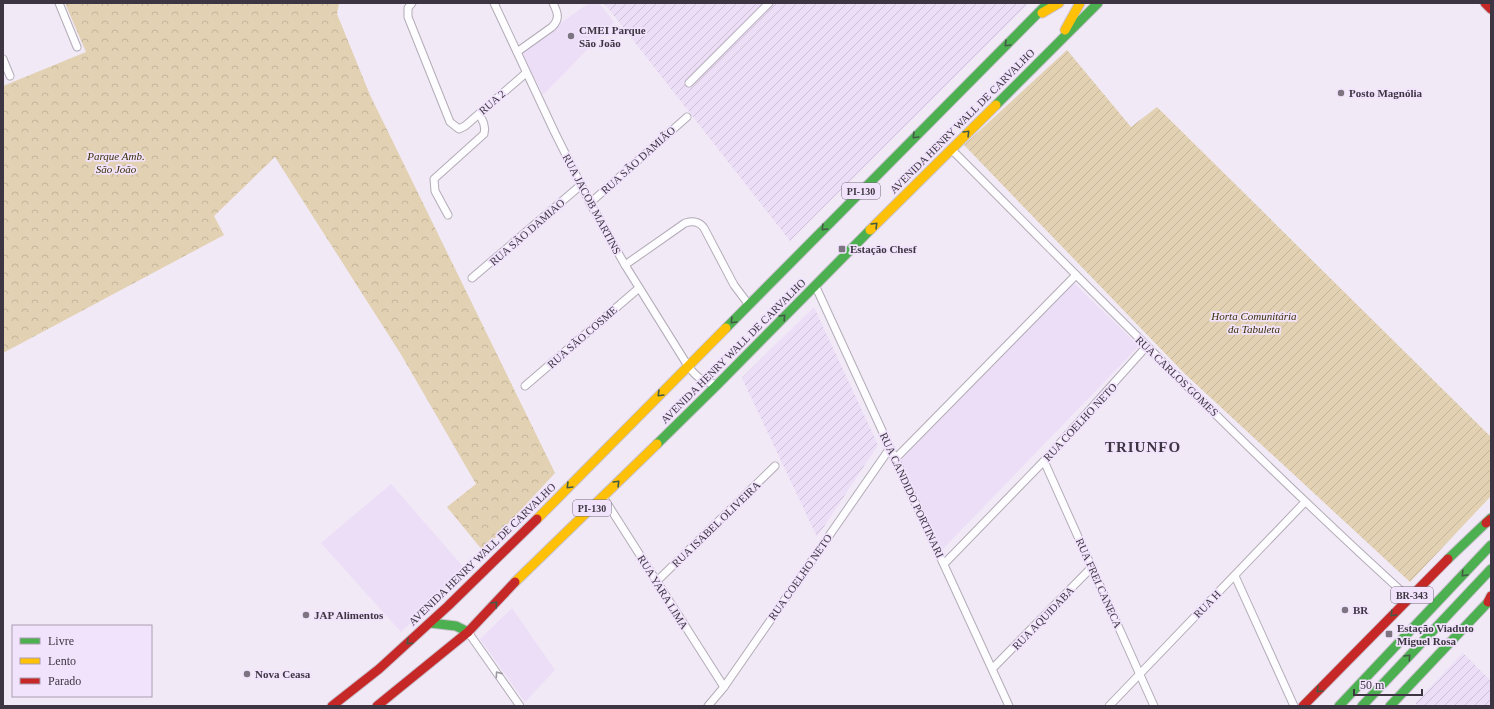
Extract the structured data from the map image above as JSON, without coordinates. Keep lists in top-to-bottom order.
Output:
{
  "streets": {
    "main road": ["AVENIDA HENRY WALL DE CARVALHO", "PI-130", "BR-343"],
    "street": [
      "RUA 2",
      "RUA SÃO DAMIÃO",
      "RUA JACOB MARTINS",
      "RUA SÃO DAMIAO",
      "RUA SÃO COSME",
      "RUA CARLOS GOMES",
      "RUA COELHO NETO",
      "RUA CANDIDO PORTINARI",
      "RUA ISABEL OLIVEIRA",
      "RUA FREI CANECA",
      "RUA YARA LIMA",
      "RUA H",
      "RUA AQUIDABA"
    ]
  },
  "crossings": [
    ["RUA 2", "RUA JACOB MARTINS"],
    ["AVENIDA HENRY WALL DE CARVALHO", "RUA JACOB MARTINS"],
    ["AVENIDA HENRY WALL DE CARVALHO", "RUA CARLOS GOMES"],
    ["AVENIDA HENRY WALL DE CARVALHO", "RUA CANDIDO PORTINARI"],
    ["AVENIDA HENRY WALL DE CARVALHO", "RUA YARA LIMA"],
    ["RUA SÃO DAMIÃO", "RUA JACOB MARTINS"],
    ["RUA JACOB MARTINS", "RUA SÃO DAMIAO"],
    ["RUA JACOB MARTINS", "RUA SÃO COSME"],
    ["RUA CARLOS GOMES", "RUA COELHO NETO"],
    ["RUA CARLOS GOMES", "BR-343"],
    ["RUA CARLOS GOMES", "RUA H"],
    ["RUA COELHO NETO", "RUA CANDIDO PORTINARI"],
    ["RUA COELHO NETO", "RUA FREI CANECA"],
    ["RUA COELHO NETO", "RUA YARA LIMA"],
    ["RUA CANDIDO PORTINARI", "RUA AQUIDABA"],
    ["RUA ISABEL OLIVEIRA", "RUA YARA LIMA"],
    ["RUA FREI CANECA", "RUA H"],
    ["RUA FREI CANECA", "RUA AQUIDABA"]
  ],
  "districts": ["TRIUNFO"],
  "parks": ["Parque Amb. São João", "Horta Comunitária da Tabuleta"],
  "places": {
    "other": [
      "CMEI Parque São João",
      "Posto Magnólia",
      "BR",
      "JAP Alimentos",
      "Nova Ceasa"
    ],
    "transit": ["Estação Chesf", "Estação Viaduto Miguel Rosa"]
  },
  "legend": ["Livre", "Lento", "Parado"],
  "scale_bar": "50 m"
}
